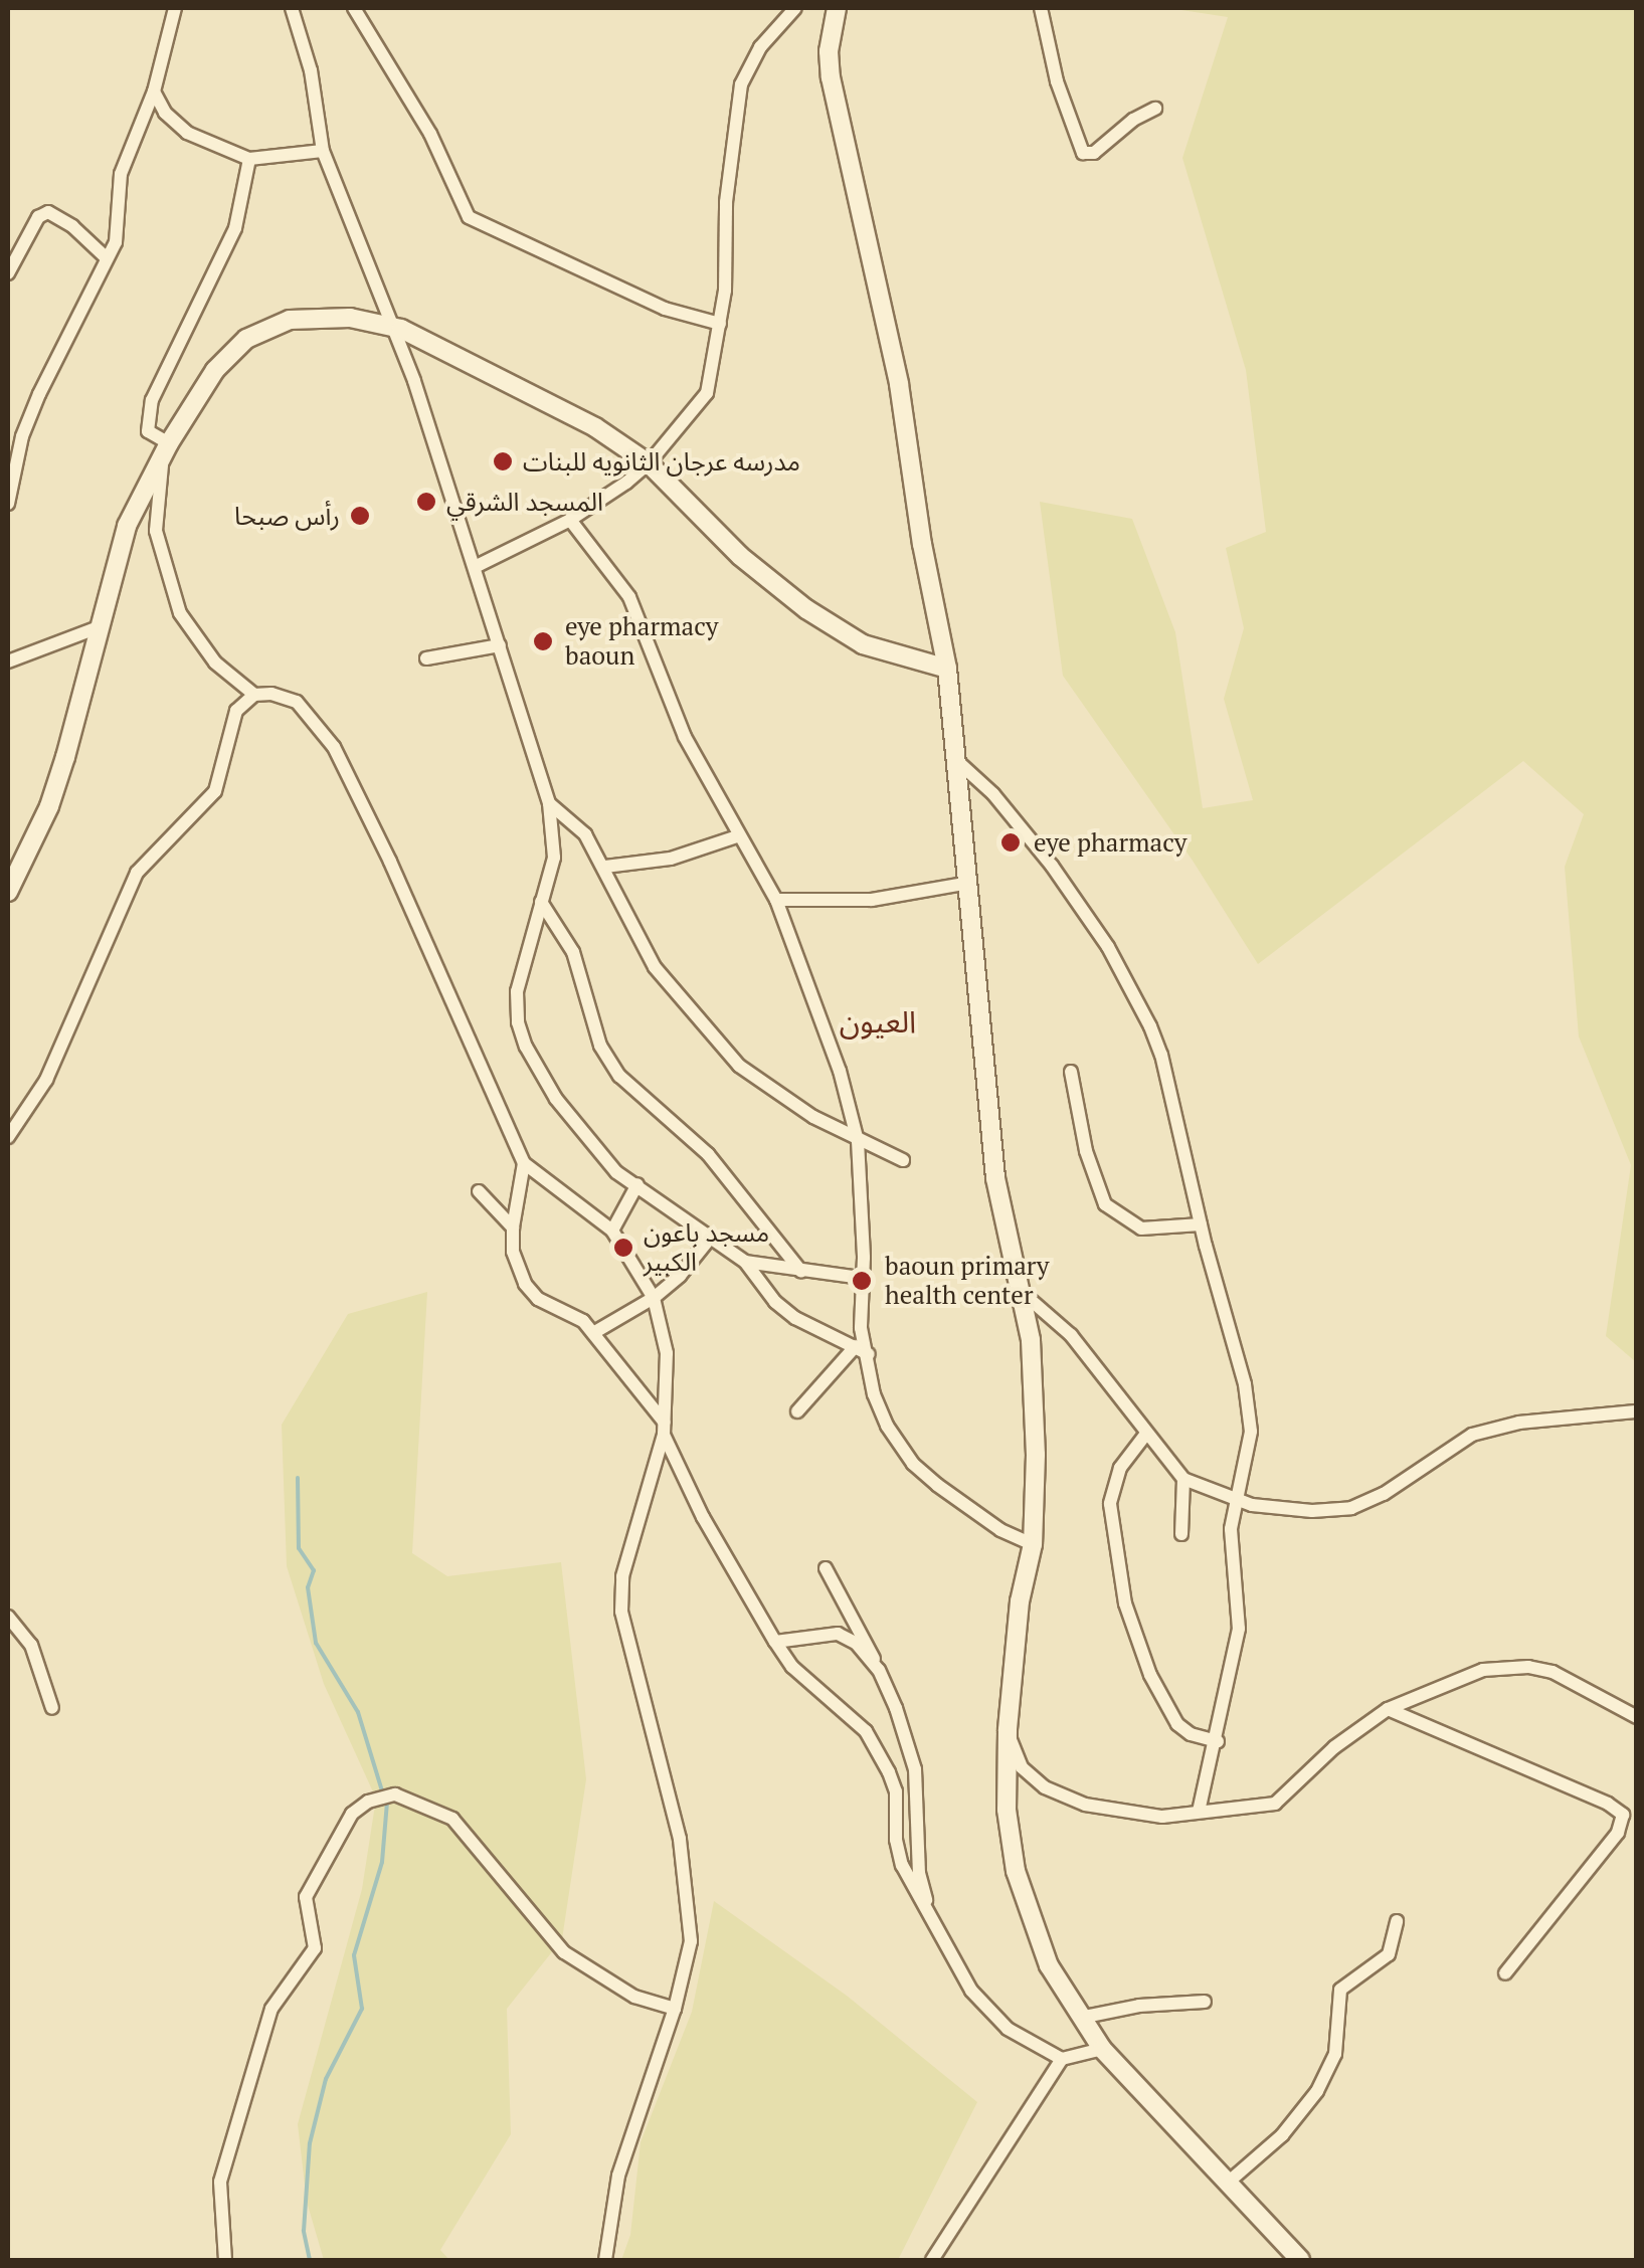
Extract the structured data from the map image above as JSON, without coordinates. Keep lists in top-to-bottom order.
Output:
{
  "districts": ["العيون"],
  "places": [
    "مدرسه عرجان الثانويه للبنات",
    "المسجد الشرقي",
    "رأس صبحا",
    "eye pharmacy baoun",
    "eye pharmacy",
    "مسجد باعون الكبير",
    "baoun primary health center"
  ]
}
